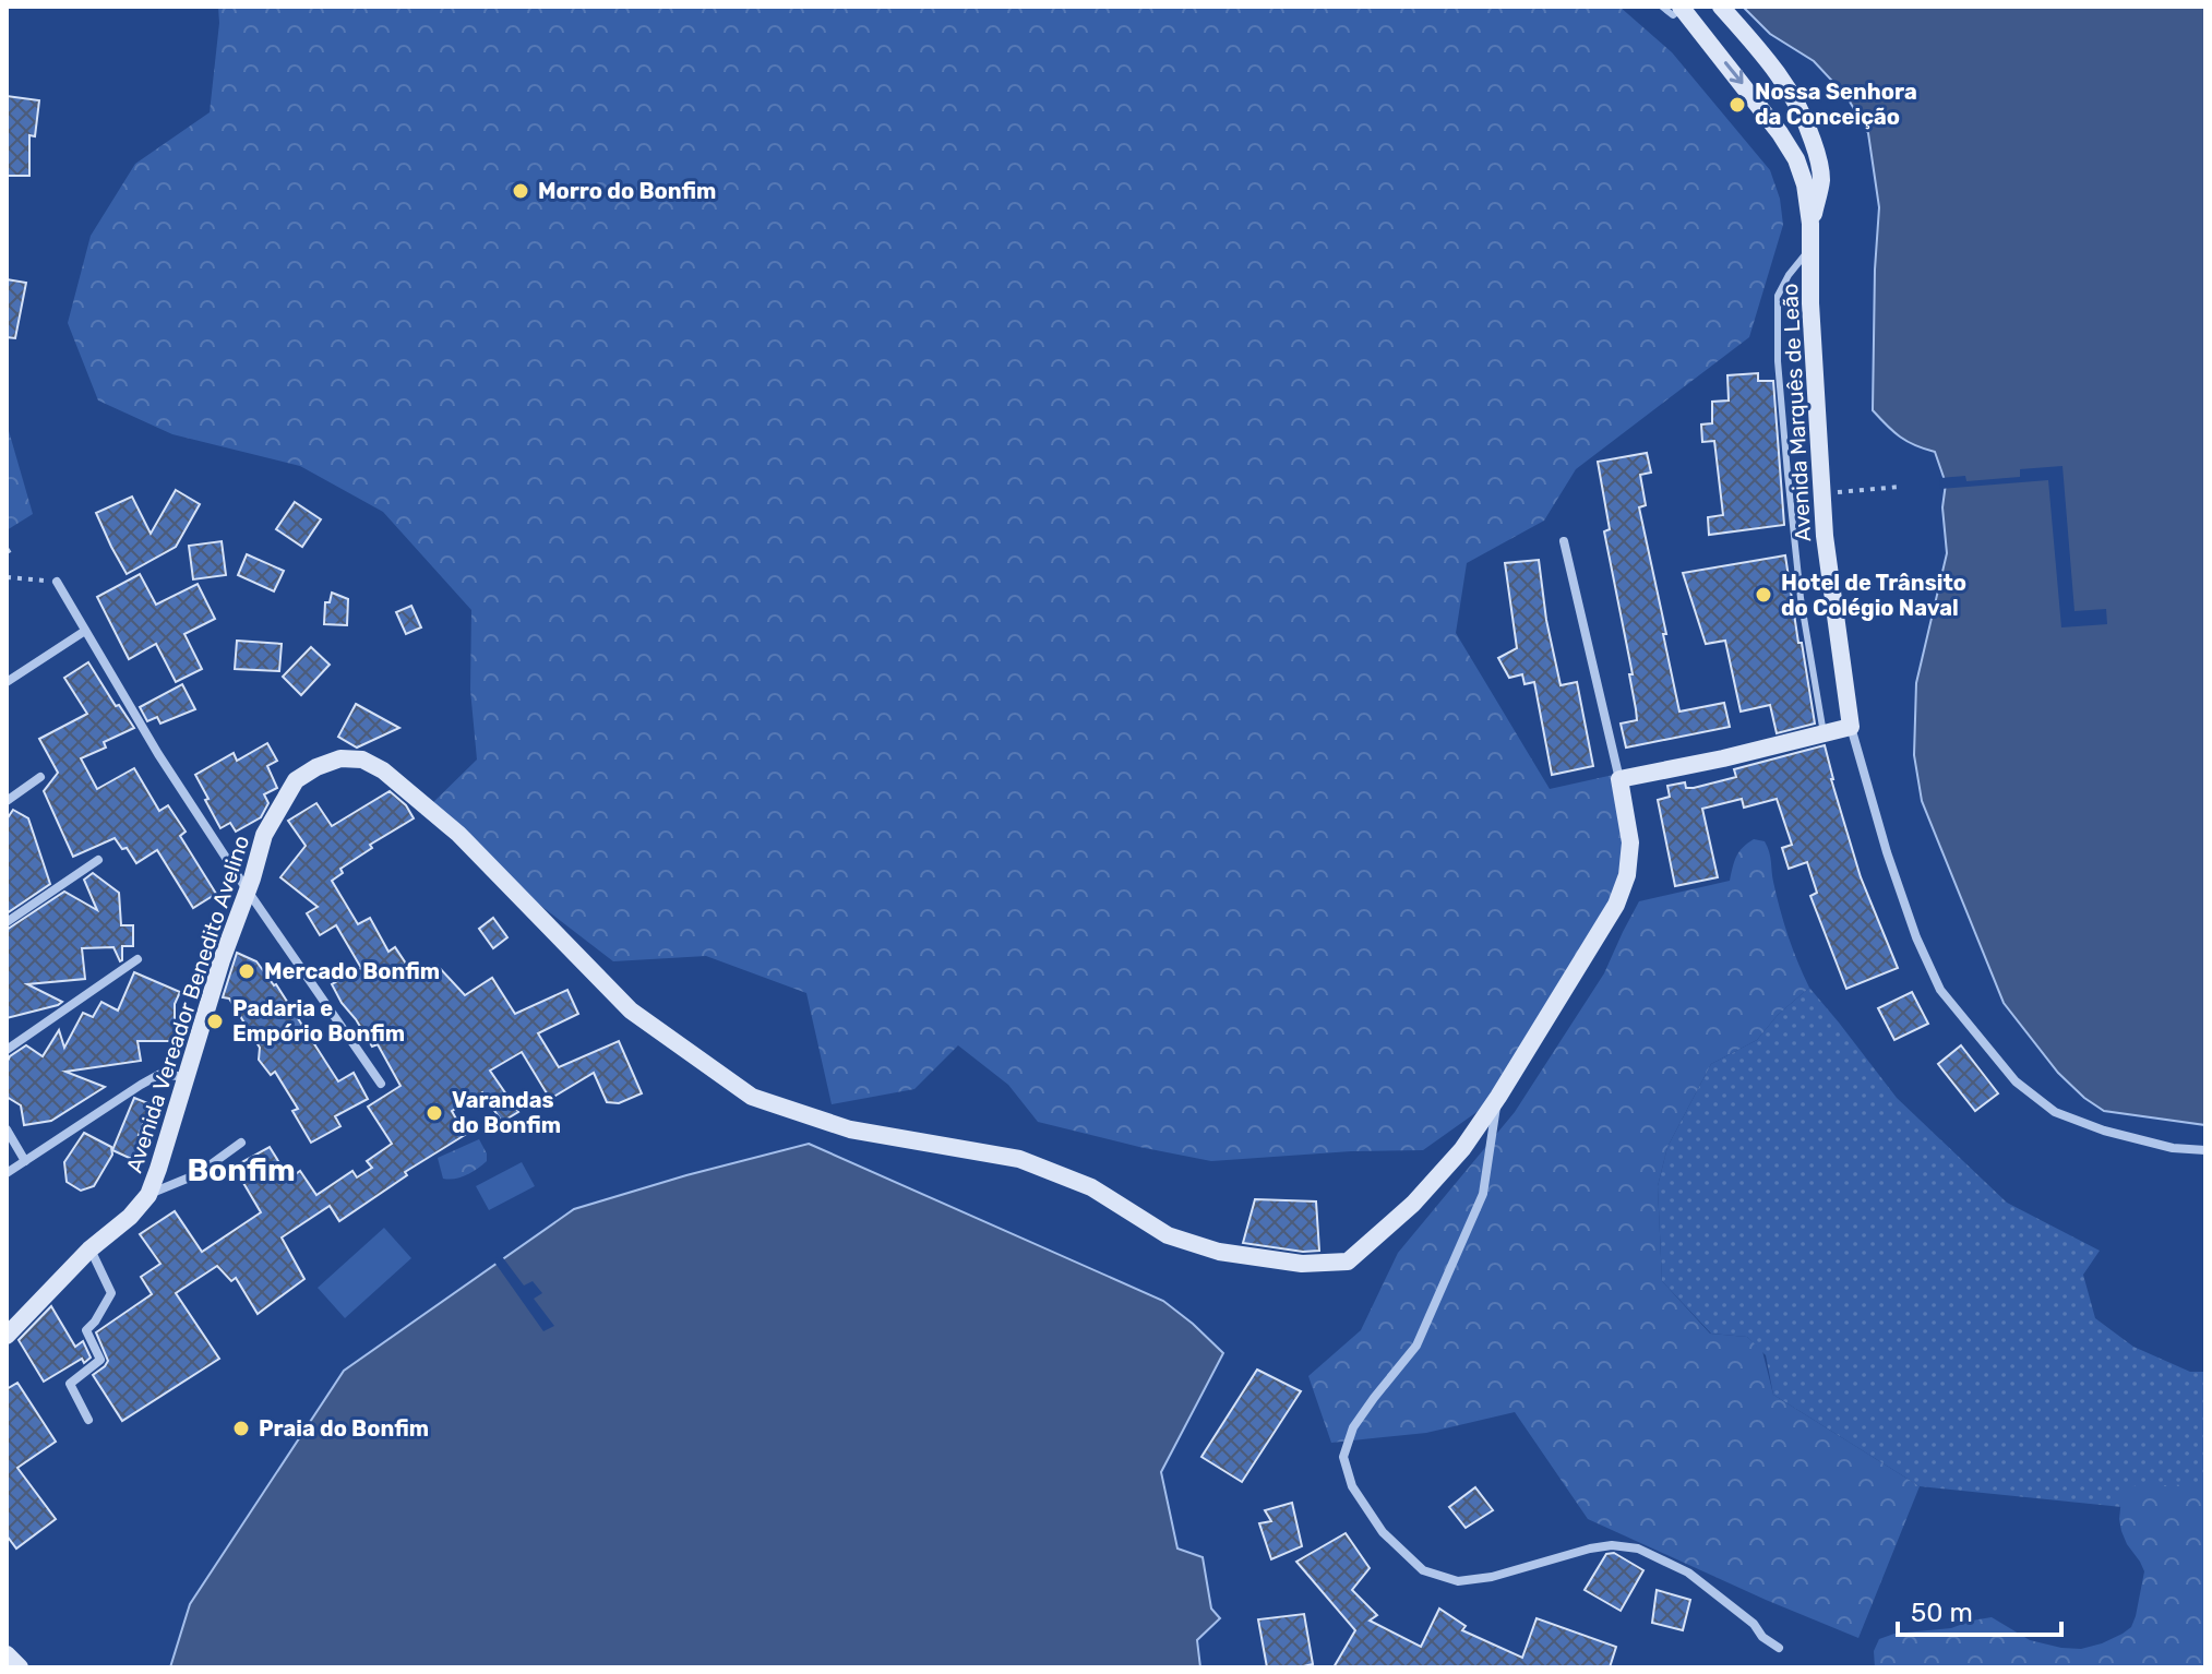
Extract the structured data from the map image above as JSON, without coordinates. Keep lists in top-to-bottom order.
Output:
{
  "streets": {
    "main road": ["Avenida Marquês de Leão", "Avenida Vereador Benedito Avelino"]
  },
  "districts": ["Bonfim"],
  "places": [
    "Nossa Senhora da Conceição",
    "Morro do Bonfim",
    "Hotel de Trânsito do Colégio Naval",
    "Mercado Bonfim",
    "Padaria e Empório Bonfim",
    "Varandas do Bonfim",
    "Praia do Bonfim"
  ],
  "scale_bar": "50 m"
}
